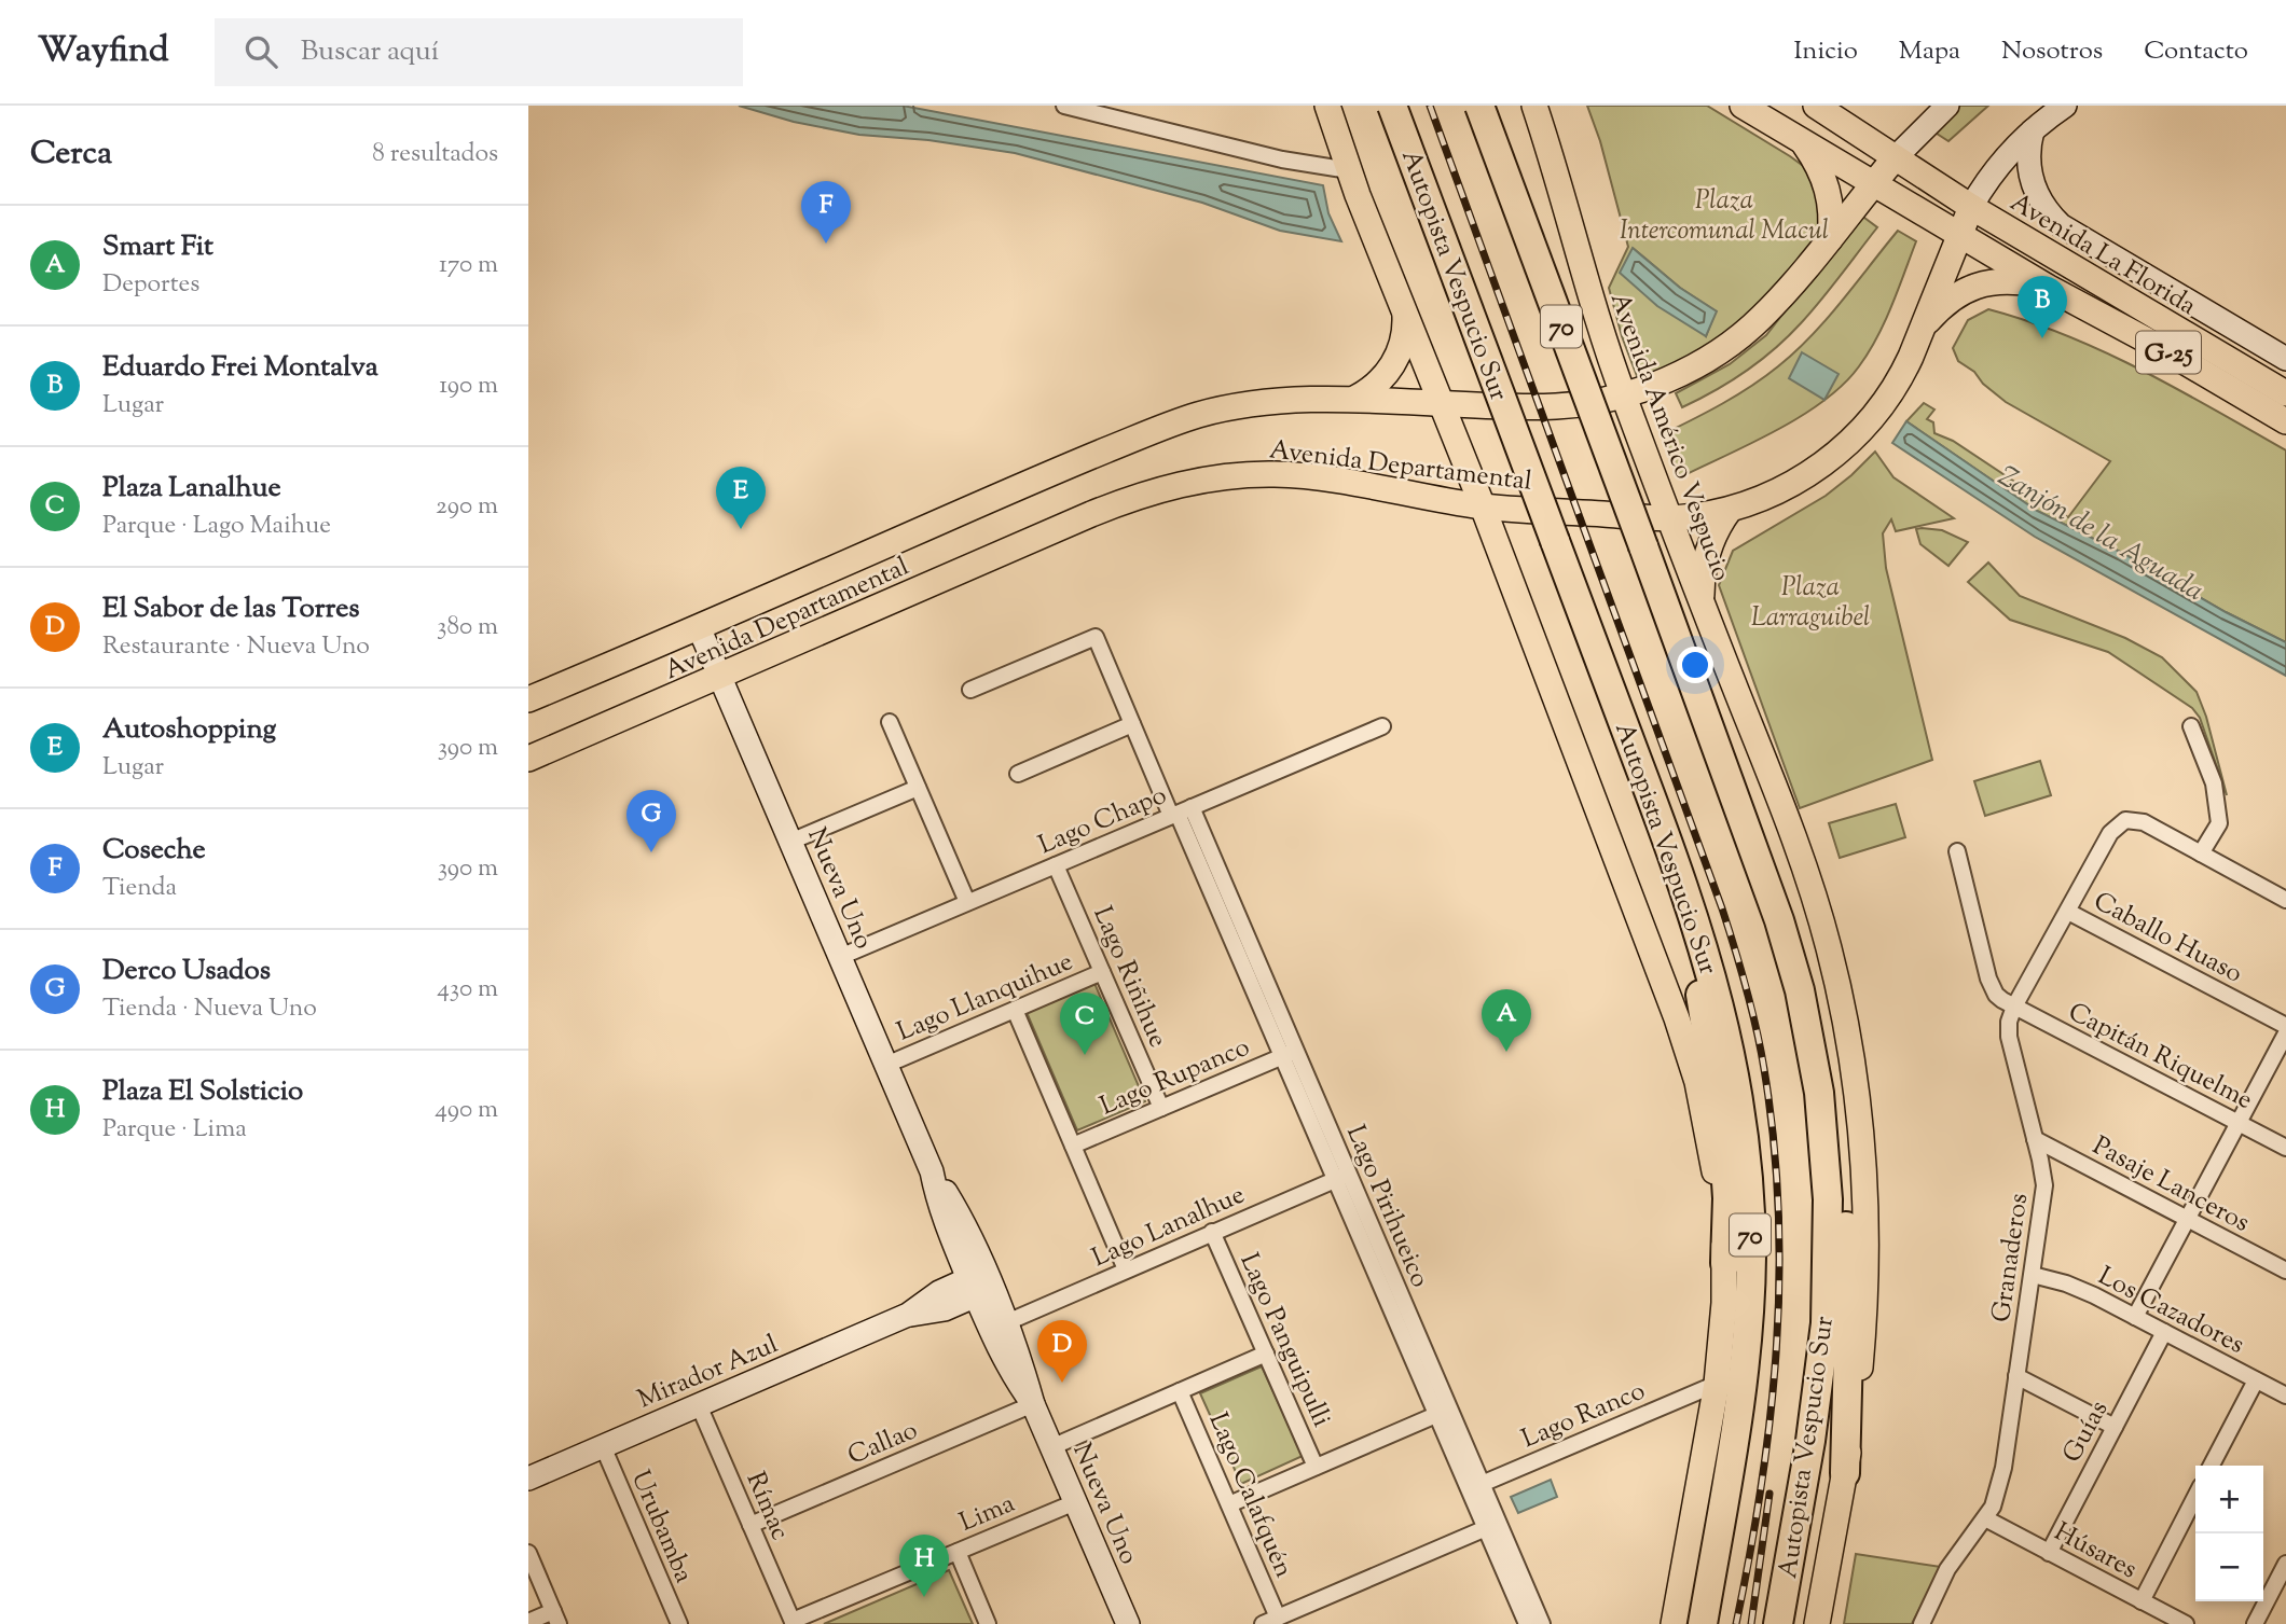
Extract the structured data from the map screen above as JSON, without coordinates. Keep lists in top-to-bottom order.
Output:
{
  "streets": {
    "highway": ["Autopista Vespucio Sur", "70"],
    "main road": [
      "Avenida La Florida",
      "G-25",
      "Avenida Américo Vespucio",
      "Avenida Departamental"
    ],
    "street": [
      "Lago Chapo",
      "Nueva Uno",
      "Caballo Huaso",
      "Lago Riñihue",
      "Lago Llanquihue",
      "Capitán Riquelme",
      "Lago Rupanco",
      "Pasaje Lanceros",
      "Lago Pirihueico",
      "Lago Lanalhue",
      "Granaderos",
      "Los Cazadores",
      "Lago Panguipulli",
      "Mirador Azul",
      "Lago Ranco",
      "Guías",
      "Callao",
      "Lago Calafquén",
      "Rímac",
      "Lima",
      "Urubamba",
      "Húsares"
    ]
  },
  "crossings": [
    ["Avenida La Florida", "G-25"],
    ["Avenida La Florida", "Avenida Departamental"],
    ["G-25", "Avenida Departamental"],
    ["Avenida Américo Vespucio", "Avenida Departamental"],
    ["Avenida Departamental", "Nueva Uno"],
    ["Lago Chapo", "Nueva Uno"],
    ["Lago Chapo", "Lago Riñihue"],
    ["Lago Chapo", "Lago Pirihueico"],
    ["Nueva Uno", "Lago Llanquihue"],
    ["Nueva Uno", "Lago Lanalhue"],
    ["Nueva Uno", "Mirador Azul"],
    ["Nueva Uno", "Callao"],
    ["Nueva Uno", "Lima"],
    ["Caballo Huaso", "Granaderos"],
    ["Lago Riñihue", "Lago Llanquihue"],
    ["Lago Riñihue", "Lago Rupanco"],
    ["Capitán Riquelme", "Granaderos"],
    ["Lago Rupanco", "Lago Pirihueico"],
    ["Pasaje Lanceros", "Granaderos"],
    ["Lago Pirihueico", "Lago Lanalhue"],
    ["Lago Pirihueico", "Lago Ranco"],
    ["Lago Lanalhue", "Lago Panguipulli"],
    ["Granaderos", "Los Cazadores"],
    ["Granaderos", "Húsares"],
    ["Los Cazadores", "Guías"],
    ["Mirador Azul", "Rímac"],
    ["Mirador Azul", "Urubamba"],
    ["Guías", "Húsares"],
    ["Callao", "Rímac"],
    ["Rímac", "Lima"]
  ],
  "water": ["Zanjón de la Aguada"],
  "parks": ["Plaza Intercomunal Macul", "Plaza Larraguibel"],
  "page": {
    "header": "Wayfind",
    "search": "Buscar aquí",
    "nav": [
      "Inicio",
      "Mapa",
      "Nosotros",
      "Contacto"
    ],
    "heading": ["Cerca", "8 resultados"],
    "pins": [
      "F",
      "B",
      "E",
      "G",
      "A",
      "C",
      "D",
      "H"
    ],
    "list": [
      {
        "mark": "A",
        "name": "Smart Fit",
        "note": "Deportes",
        "value": "170 m"
      },
      {
        "mark": "B",
        "name": "Eduardo Frei Montalva",
        "note": "Lugar",
        "value": "190 m"
      },
      {
        "mark": "C",
        "name": "Plaza Lanalhue",
        "note": "Parque · Lago Maihue",
        "value": "290 m"
      },
      {
        "mark": "D",
        "name": "El Sabor de las Torres",
        "note": "Restaurante · Nueva Uno",
        "value": "380 m"
      },
      {
        "mark": "E",
        "name": "Autoshopping",
        "note": "Lugar",
        "value": "390 m"
      },
      {
        "mark": "F",
        "name": "Coseche",
        "note": "Tienda",
        "value": "390 m"
      },
      {
        "mark": "G",
        "name": "Derco Usados",
        "note": "Tienda · Nueva Uno",
        "value": "430 m"
      },
      {
        "mark": "H",
        "name": "Plaza El Solsticio",
        "note": "Parque · Lima",
        "value": "490 m"
      }
    ],
    "map_buttons": ["+", "−"]
  }
}
